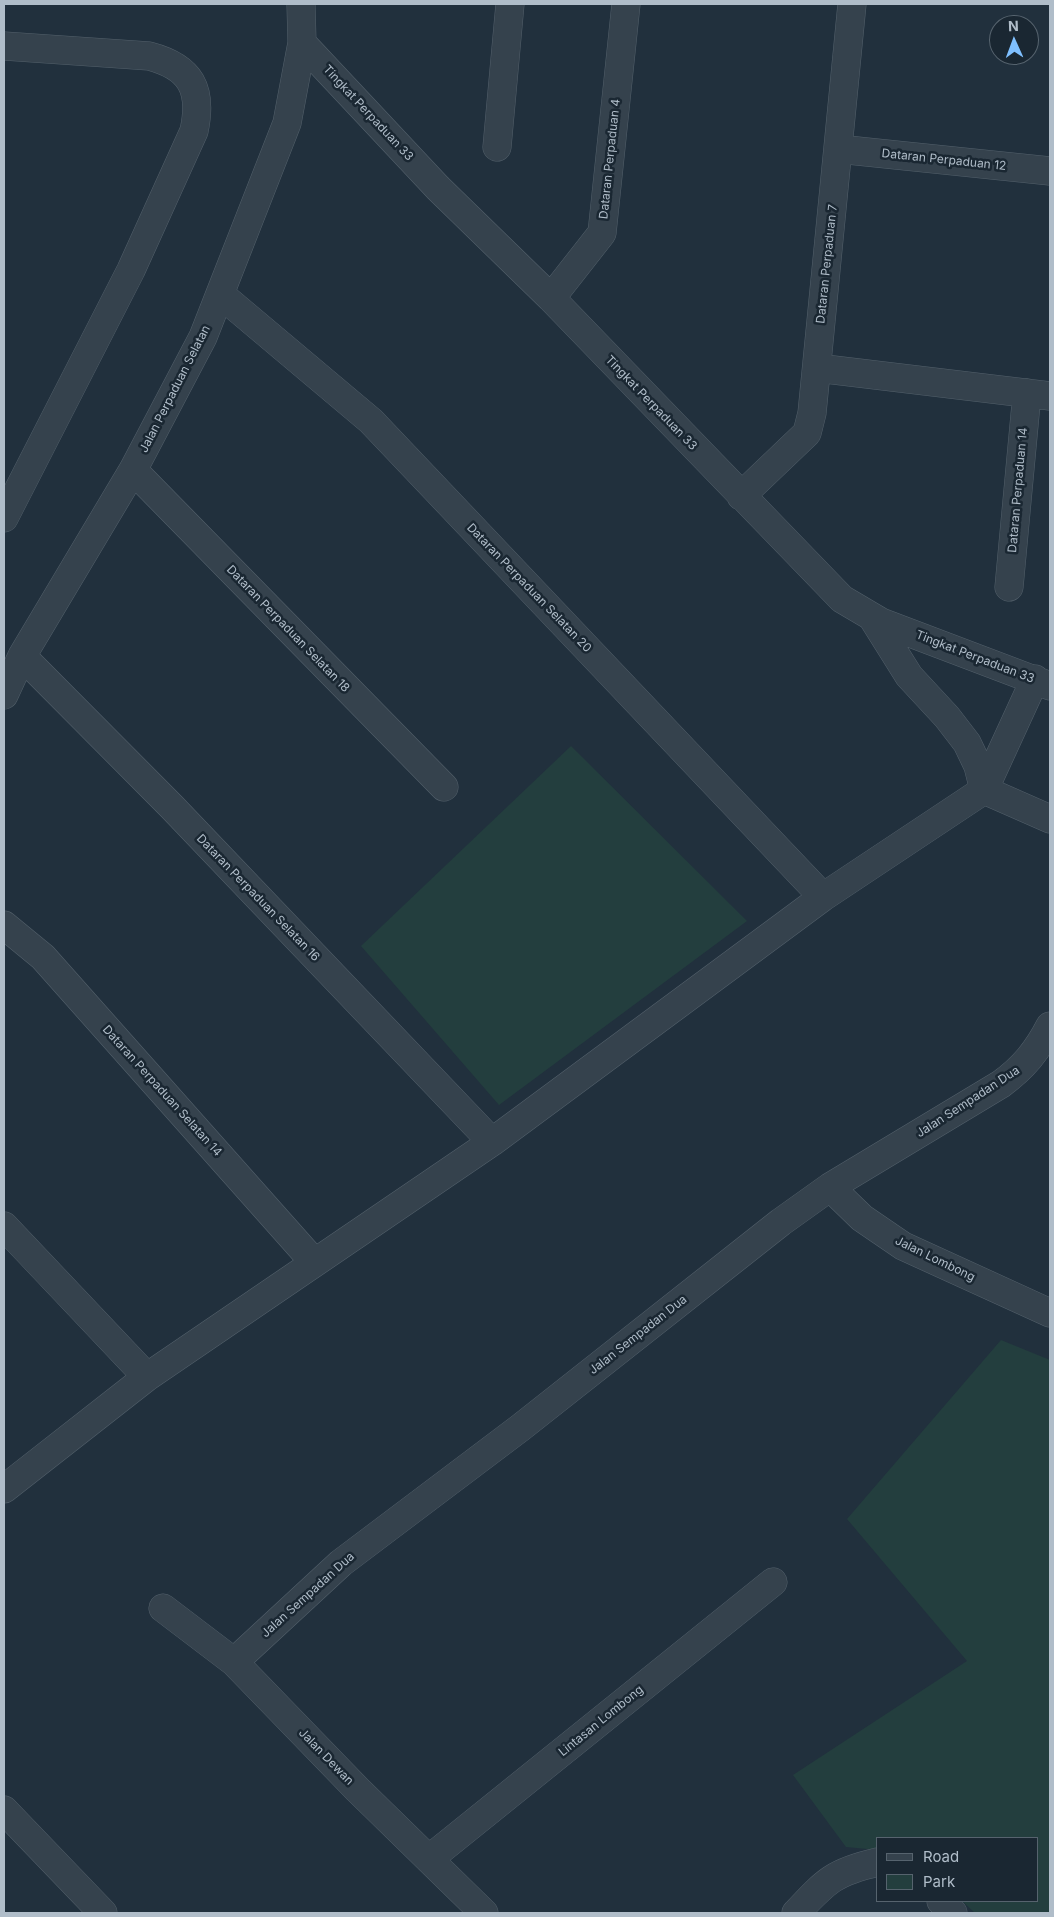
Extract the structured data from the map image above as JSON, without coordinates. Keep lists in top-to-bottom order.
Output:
{
  "streets": {
    "street": [
      "Tingkat Perpaduan 33",
      "Dataran Perpaduan 4",
      "Dataran Perpaduan 12",
      "Dataran Perpaduan 7",
      "Jalan Perpaduan Selatan",
      "Dataran Perpaduan 14",
      "Dataran Perpaduan Selatan 20",
      "Dataran Perpaduan Selatan 18",
      "Dataran Perpaduan Selatan 16",
      "Dataran Perpaduan Selatan 14",
      "Jalan Sempadan Dua",
      "Jalan Lombong",
      "Lintasan Lombong",
      "Jalan Dewan"
    ]
  },
  "crossings": [
    ["Tingkat Perpaduan 33", "Dataran Perpaduan 4"],
    ["Tingkat Perpaduan 33", "Dataran Perpaduan 7"],
    ["Tingkat Perpaduan 33", "Jalan Perpaduan Selatan"],
    ["Dataran Perpaduan 12", "Dataran Perpaduan 7"],
    ["Jalan Perpaduan Selatan", "Dataran Perpaduan Selatan 20"],
    ["Jalan Perpaduan Selatan", "Dataran Perpaduan Selatan 18"],
    ["Jalan Perpaduan Selatan", "Dataran Perpaduan Selatan 16"],
    ["Jalan Sempadan Dua", "Jalan Lombong"],
    ["Jalan Sempadan Dua", "Jalan Dewan"],
    ["Lintasan Lombong", "Jalan Dewan"]
  ],
  "legend": ["Road", "Park"],
  "north": "top"
}
